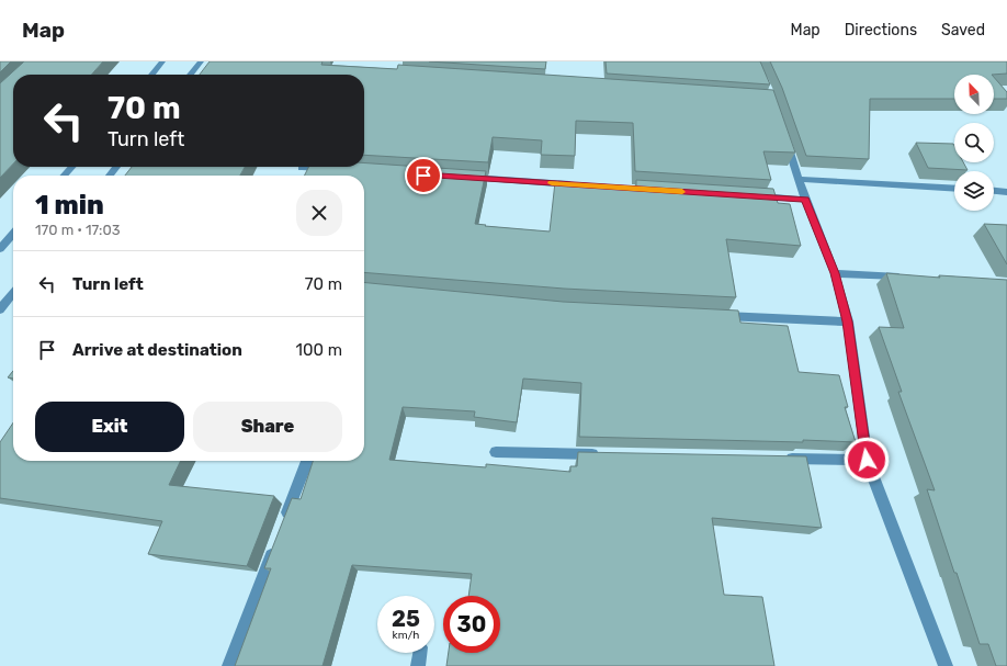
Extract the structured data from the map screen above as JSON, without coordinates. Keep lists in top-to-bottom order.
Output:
{
  "north": "top left",
  "page": {
    "header": "Map",
    "nav": ["Map", "Directions", "Saved"],
    "turn": ["70 m", "Turn left"],
    "heading": ["1 min", "170 m · 17:03"],
    "list": [
      {
        "name": "Turn left",
        "value": "70 m"
      },
      {
        "name": "Arrive at destination",
        "value": "100 m"
      }
    ],
    "buttons": ["Exit", "Share"],
    "speed": "25 km/h",
    "limit": "30"
  }
}
